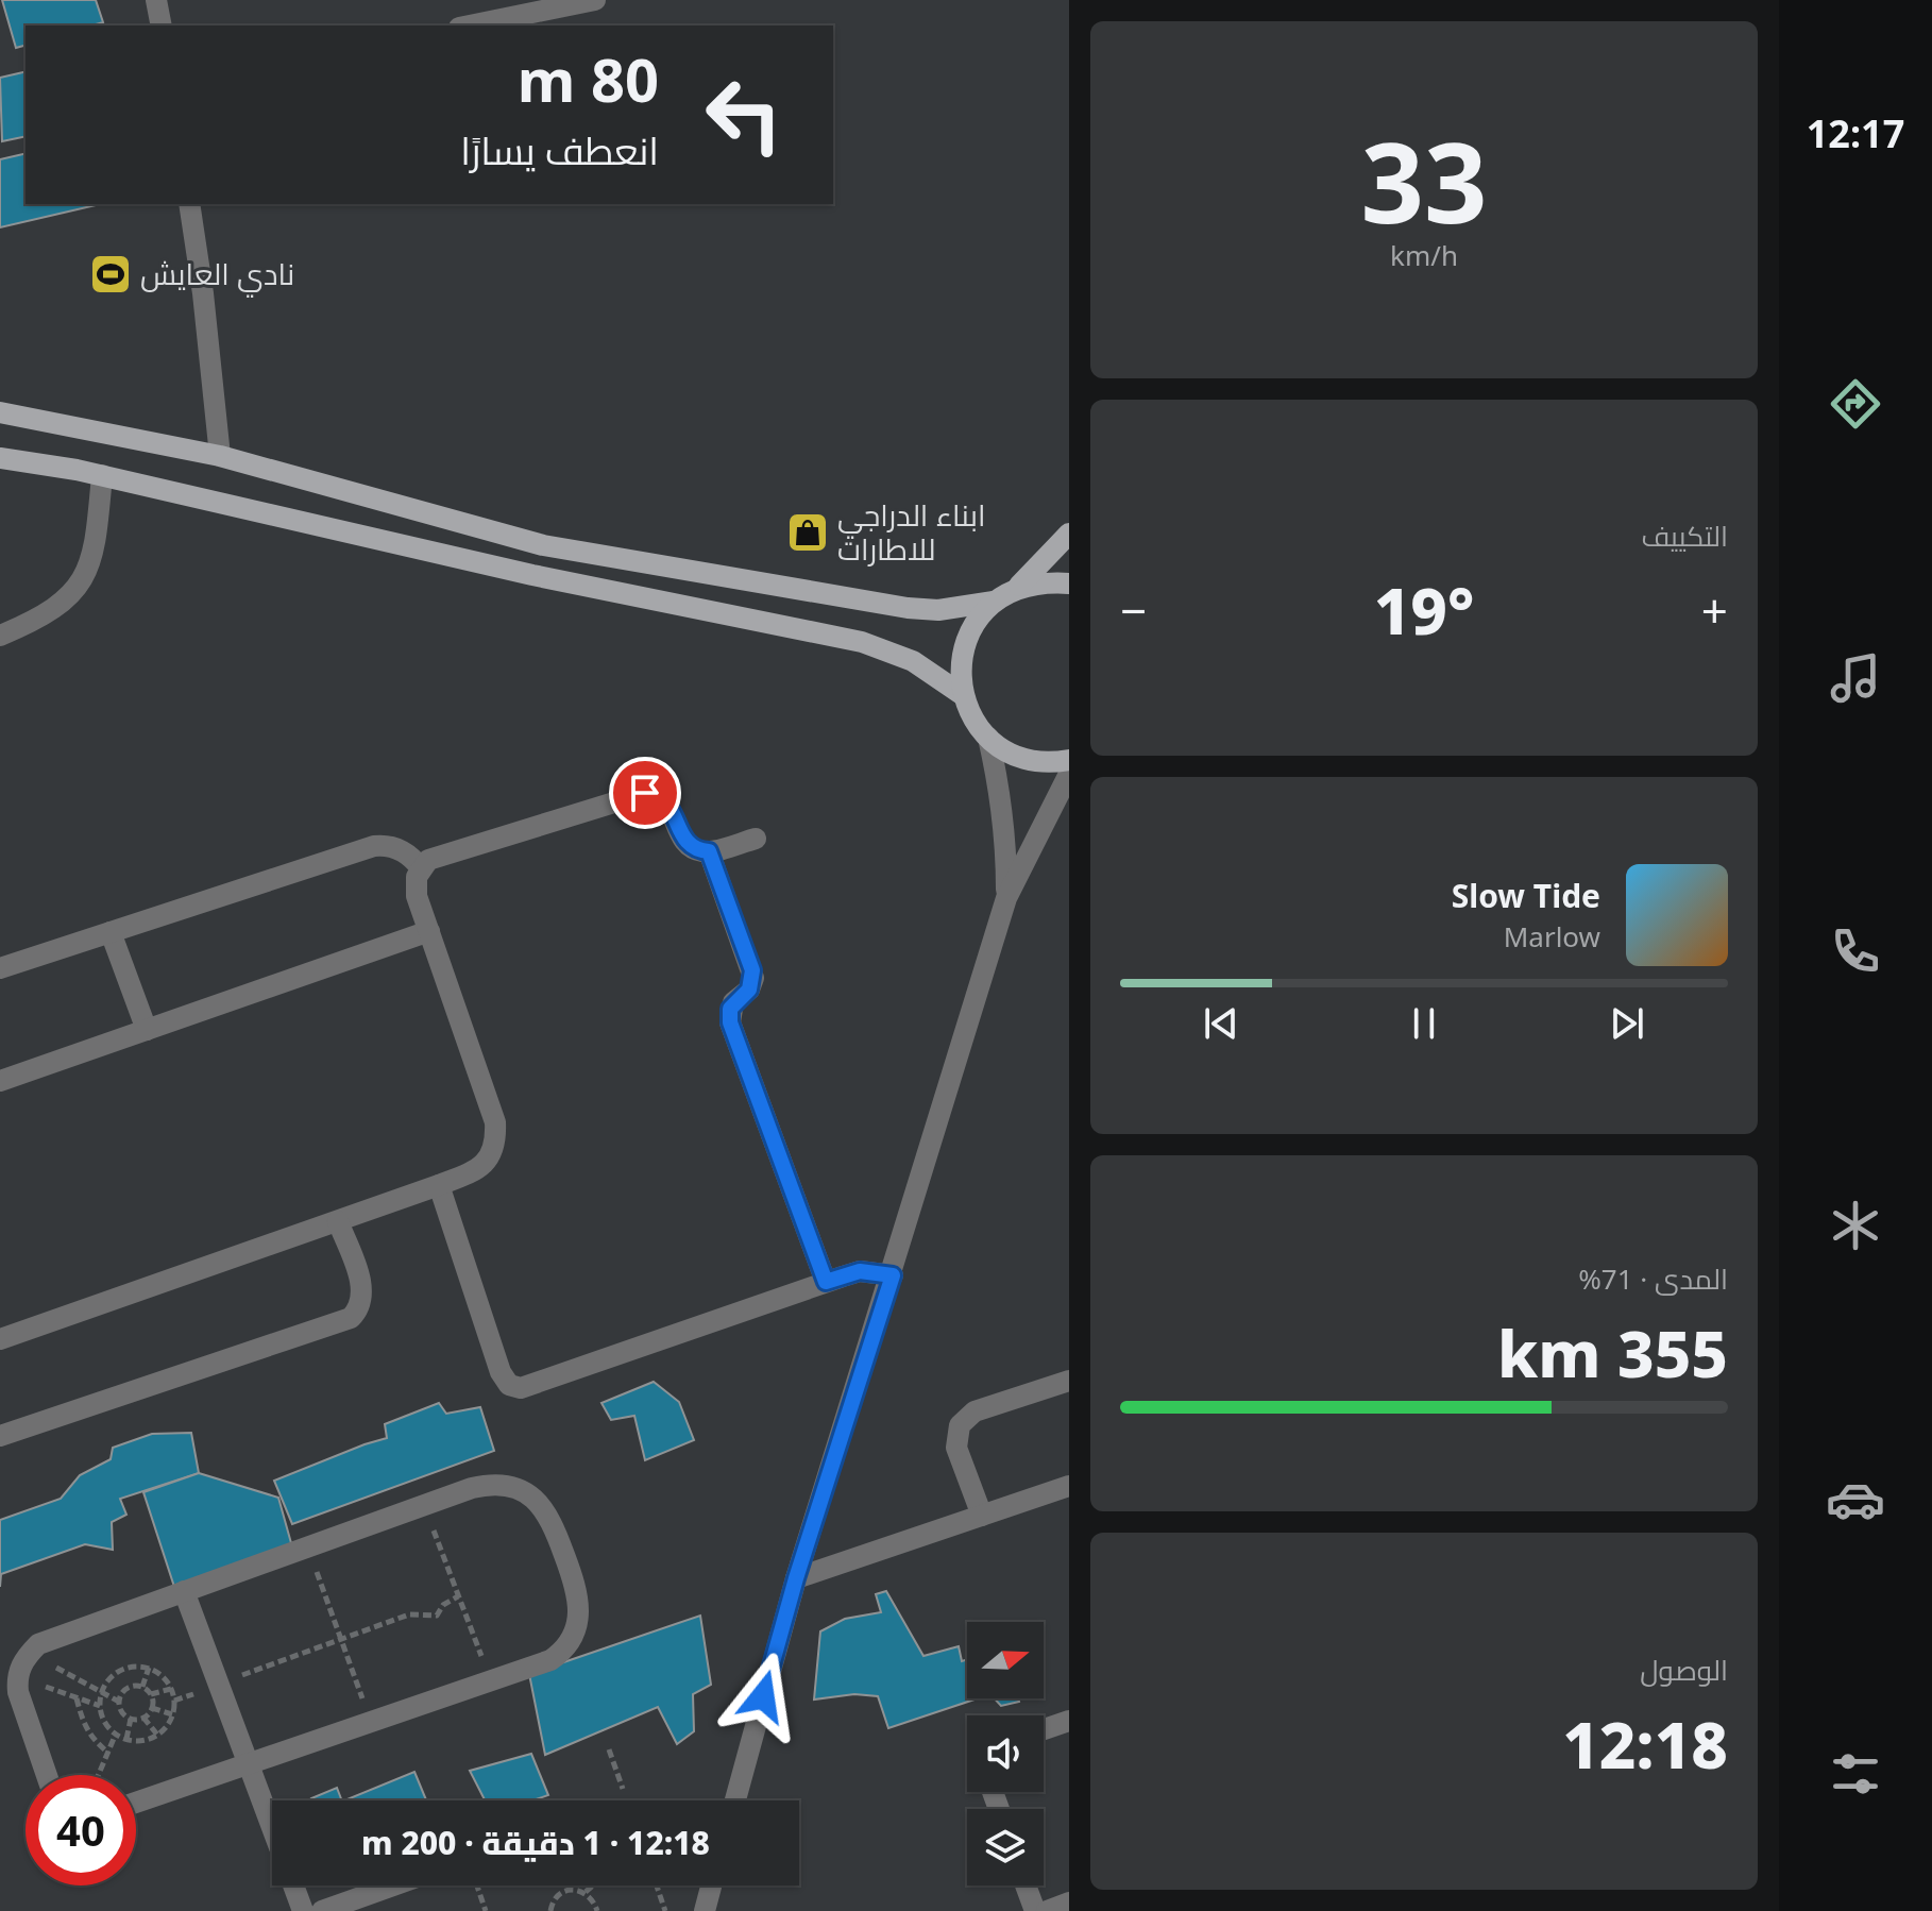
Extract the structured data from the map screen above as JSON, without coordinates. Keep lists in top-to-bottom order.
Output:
{
  "places": {
    "sports": ["نادي العايش"],
    "shop": ["ابناء الدراجي للاطارات"]
  },
  "north": "right",
  "page": {
    "tabs": "12:17",
    "tile": [
      ["33", "km/h"],
      "التكييف",
      ["المدى · 71%", "355 km"],
      ["الوصول", "12:18"]
    ],
    "turn": ["80 m", "انعطف يسارًا"],
    "heat": ["−", "19°", "+"],
    "song": ["Slow Tide", "Marlow"],
    "limit": "40",
    "trip": "12:18 · 1 دقيقة · 200 m"
  }
}
